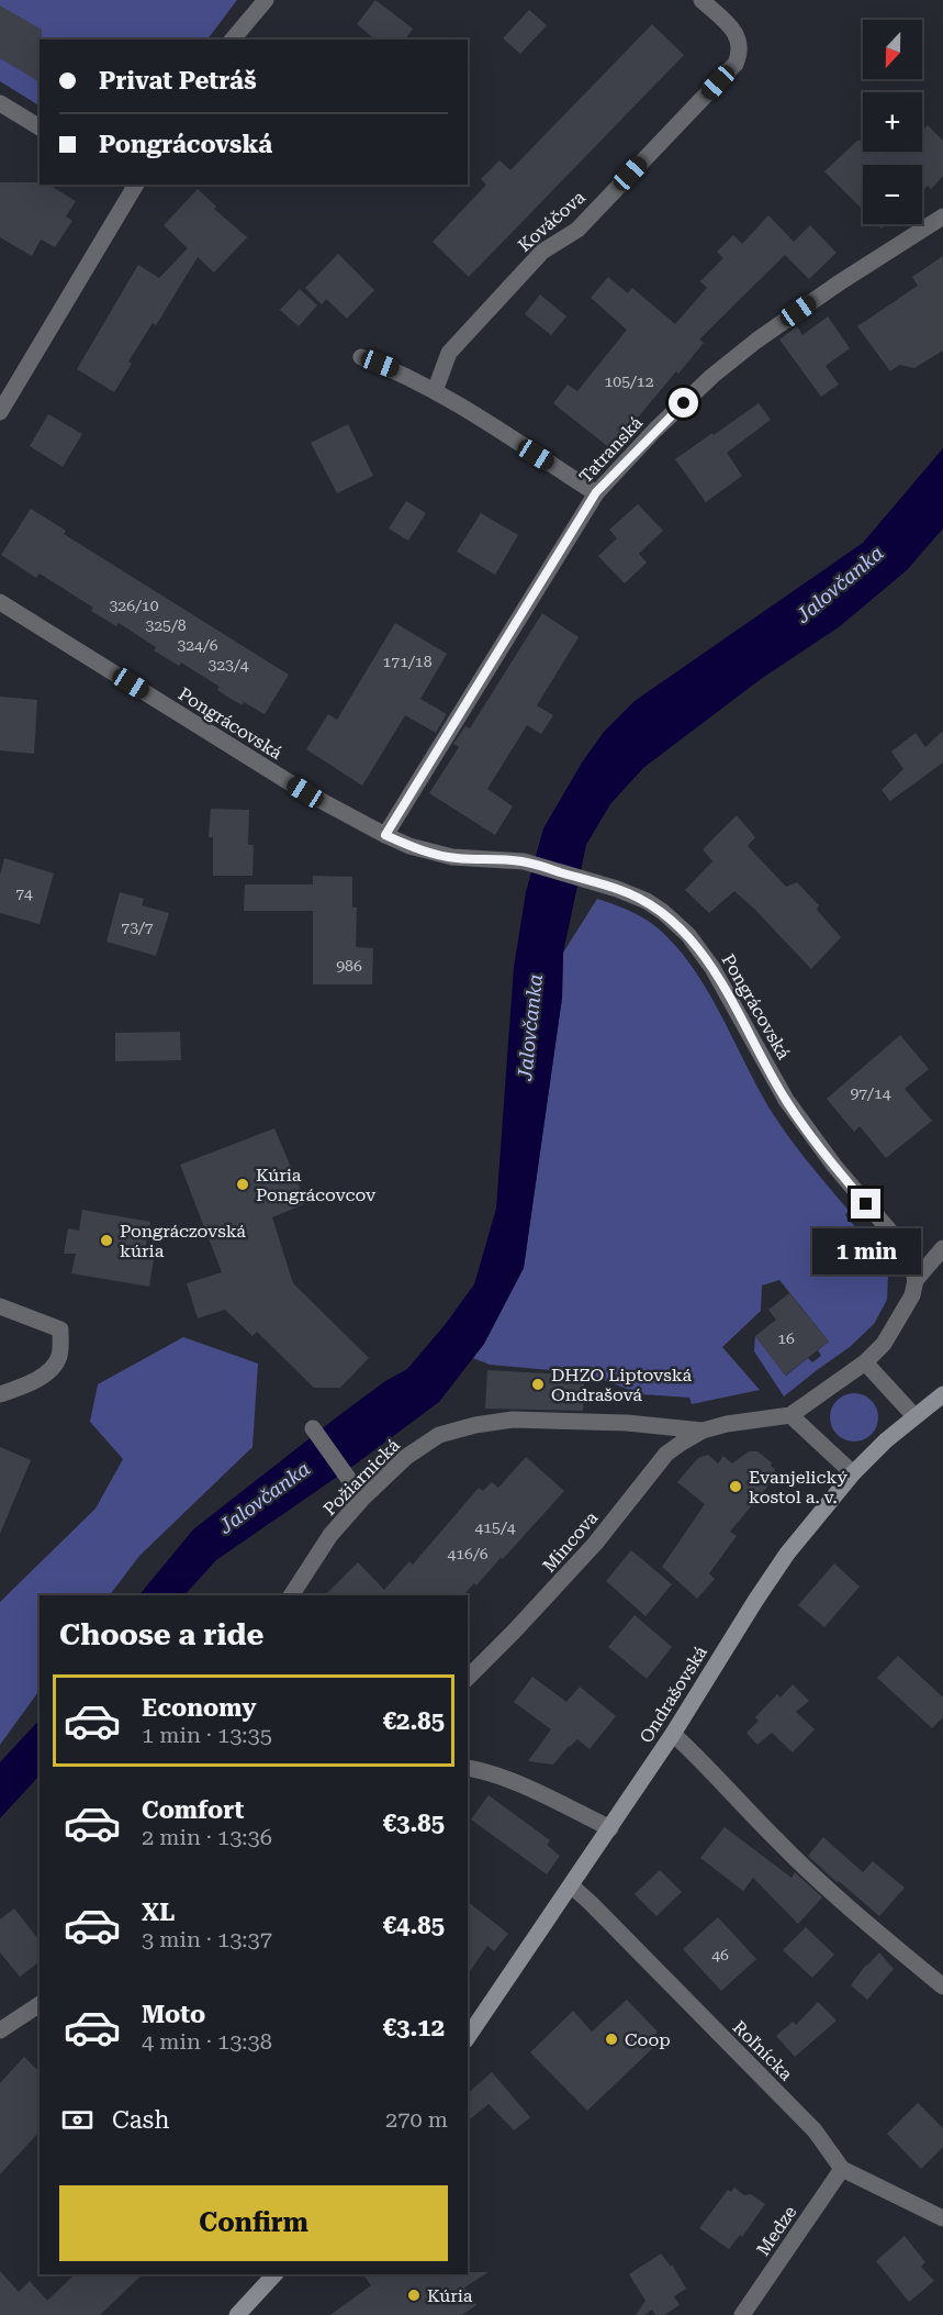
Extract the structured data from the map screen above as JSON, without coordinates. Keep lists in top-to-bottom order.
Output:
{
  "streets": {
    "street": [
      "Kováčova",
      "Tatranská",
      "Pongrácovská",
      "Požiarnická",
      "Mincova",
      "Ondrašovská",
      "Roľnícka",
      "Medze"
    ]
  },
  "crossings": [
    ["Tatranská", "Pongrácovská"],
    ["Pongrácovská", "Požiarnická"],
    ["Požiarnická", "Mincova"],
    ["Ondrašovská", "Roľnícka"],
    ["Roľnícka", "Medze"]
  ],
  "water": ["Jalovčanka"],
  "places": [
    "Kúria Pongrácovcov",
    "Pongráczovská kúria",
    "DHZO Liptovská Ondrašová",
    "Evanjelický kostol a. v.",
    "Coop",
    "Kúria"
  ],
  "house_numbers": [
    "105/12",
    "326/10",
    "325/8",
    "324/6",
    "171/18",
    "323/4",
    "74",
    "73/7",
    "986",
    "97/14",
    "16",
    "415/4",
    "416/6",
    "46"
  ],
  "north": "bottom",
  "page": {
    "map_buttons": ["+", "−"],
    "banner": ["Privat Petráš", "Pongrácovská"],
    "bubble": "1 min",
    "heading": "Choose a ride",
    "list": [
      {
        "name": "Economy",
        "note": "1 min · 13:35",
        "value": "€2.85"
      },
      {
        "name": "Comfort",
        "note": "2 min · 13:36",
        "value": "€3.85"
      },
      {
        "name": "XL",
        "note": "3 min · 13:37",
        "value": "€4.85"
      },
      {
        "name": "Moto",
        "note": "4 min · 13:38",
        "value": "€3.12"
      }
    ],
    "pay": ["Cash", "270 m"],
    "buttons": "Confirm"
  }
}
